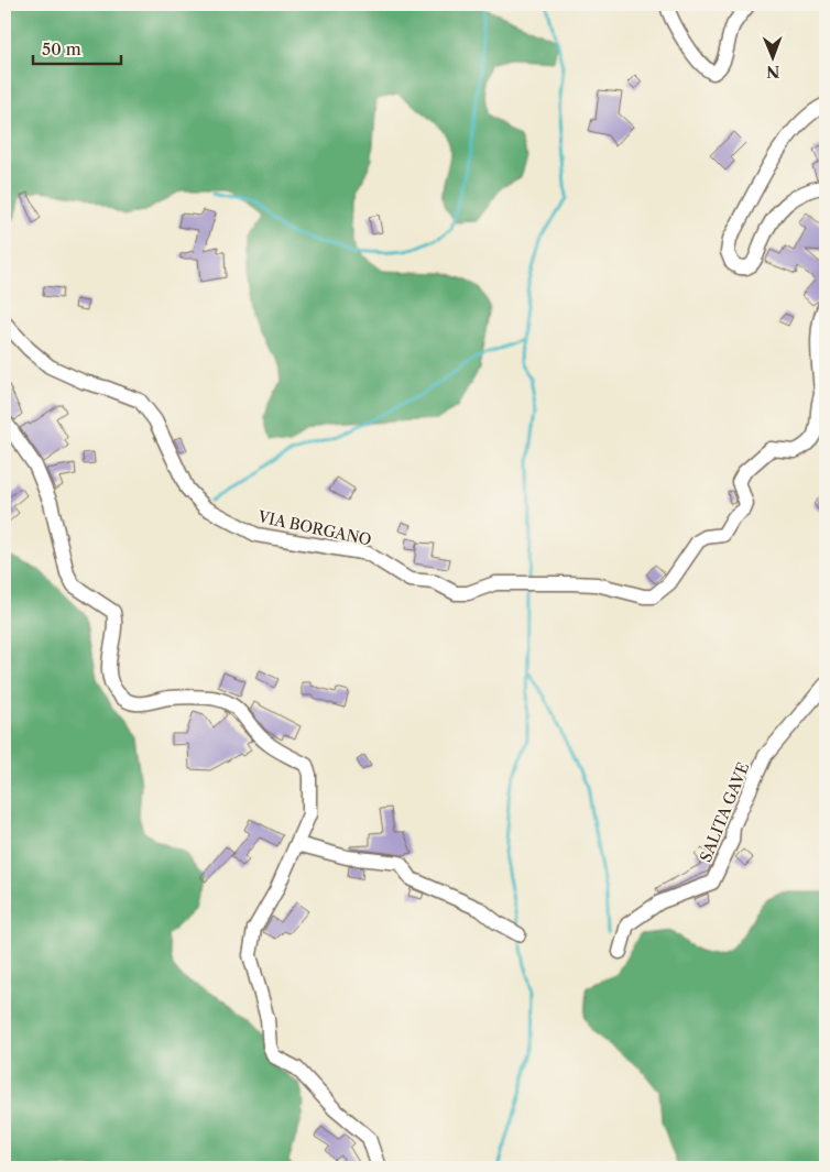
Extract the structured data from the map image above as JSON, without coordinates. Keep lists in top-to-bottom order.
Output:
{
  "streets": {
    "street": ["VIA BORGANO", "SALITA GAVE"]
  },
  "scale_bar": "50 m",
  "north": "bottom"
}
